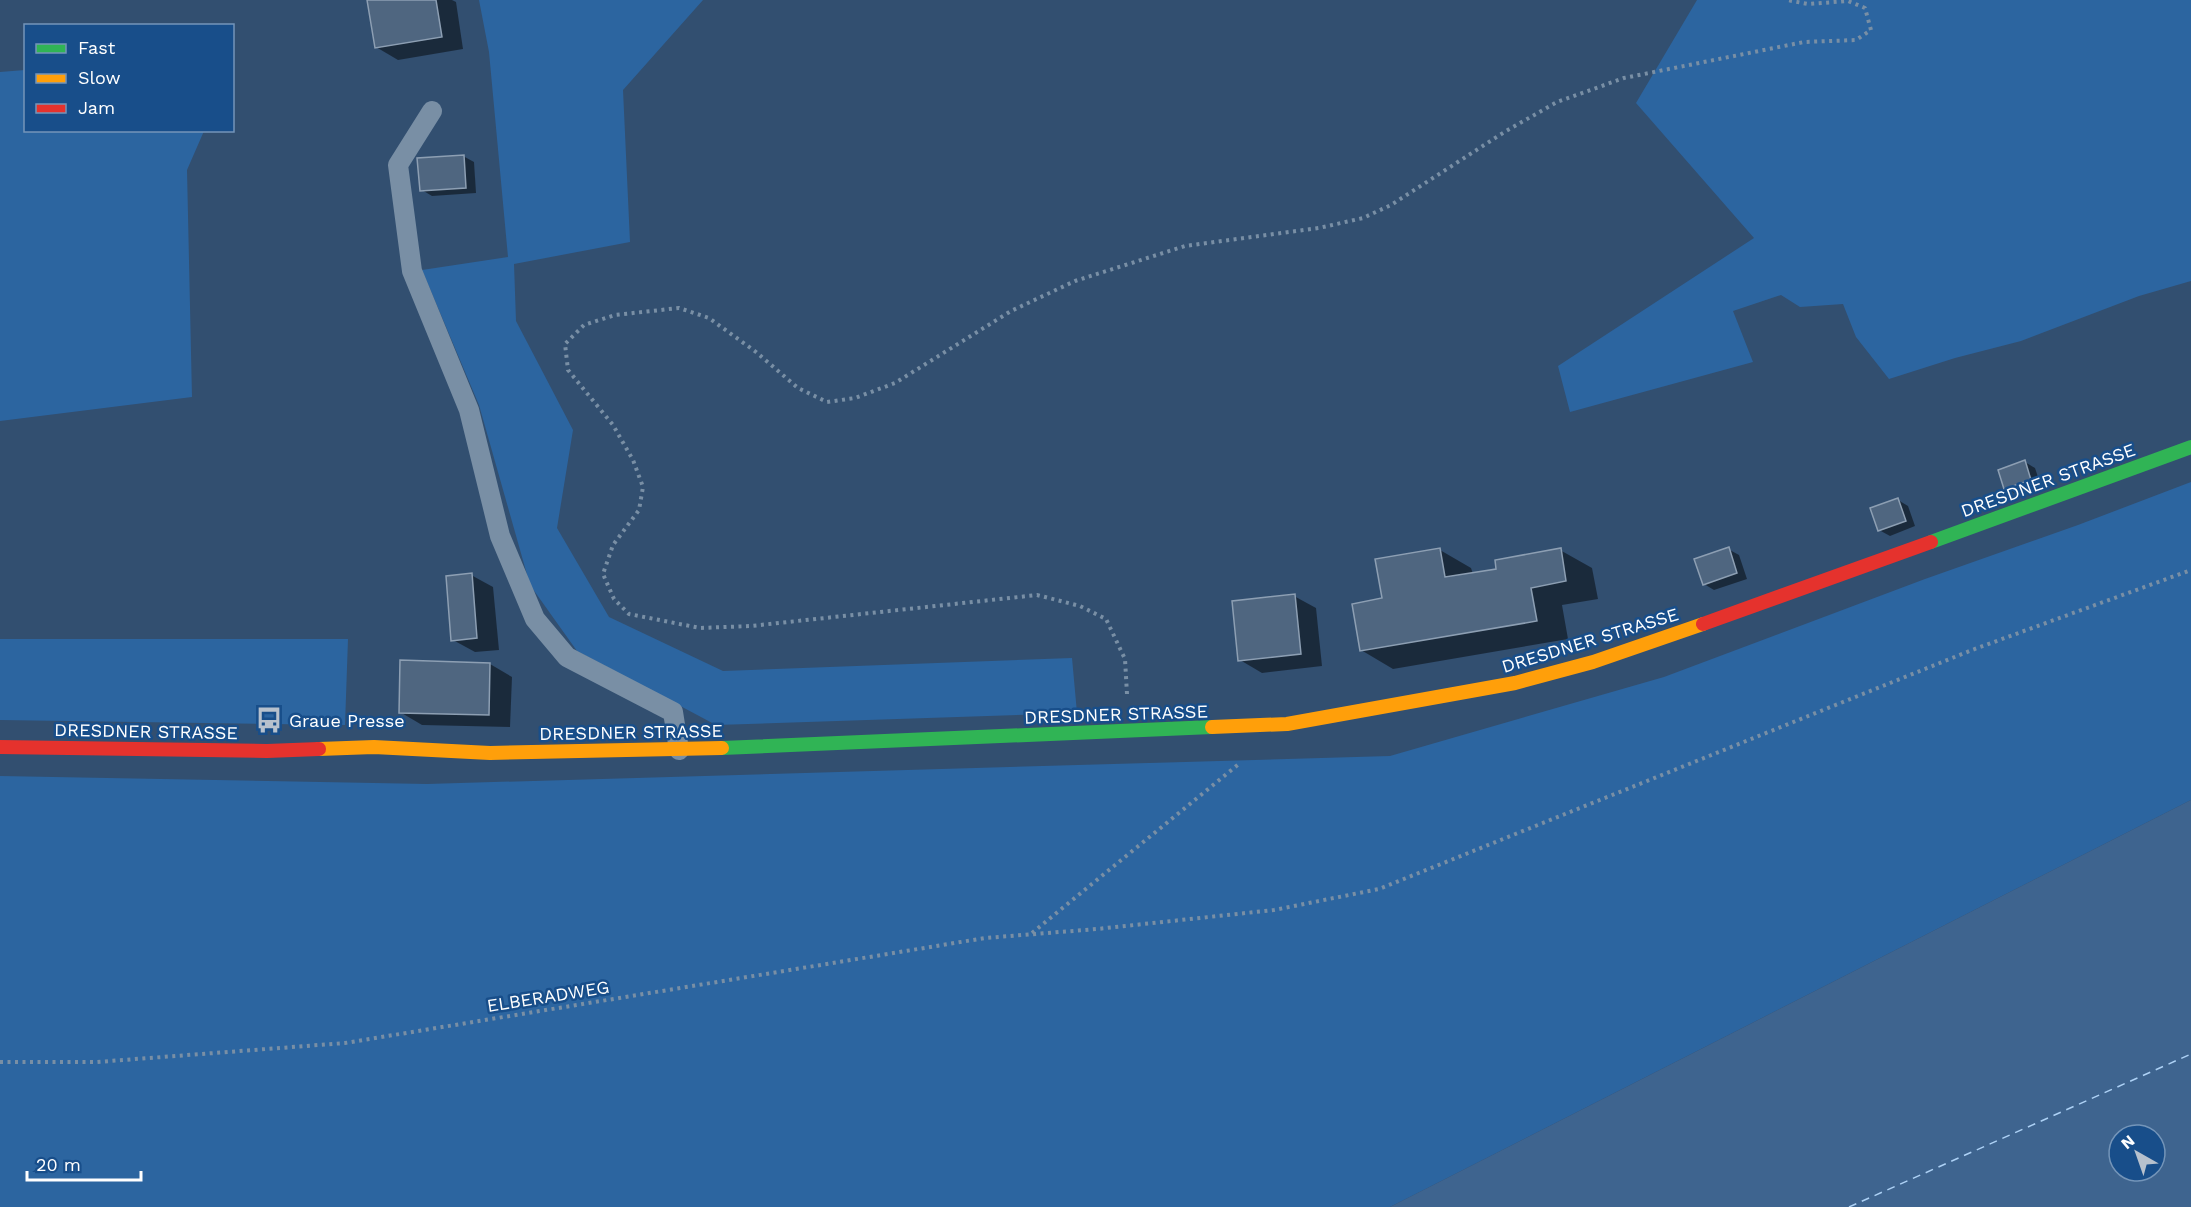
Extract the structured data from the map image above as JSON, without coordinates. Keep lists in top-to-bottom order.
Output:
{
  "streets": {
    "main road": ["DRESDNER STRASSE"],
    "path": ["ELBERADWEG"]
  },
  "places": {
    "bus stop": ["Graue Presse"]
  },
  "legend": ["Fast", "Slow", "Jam"],
  "scale_bar": "20 m",
  "north": "top left"
}
